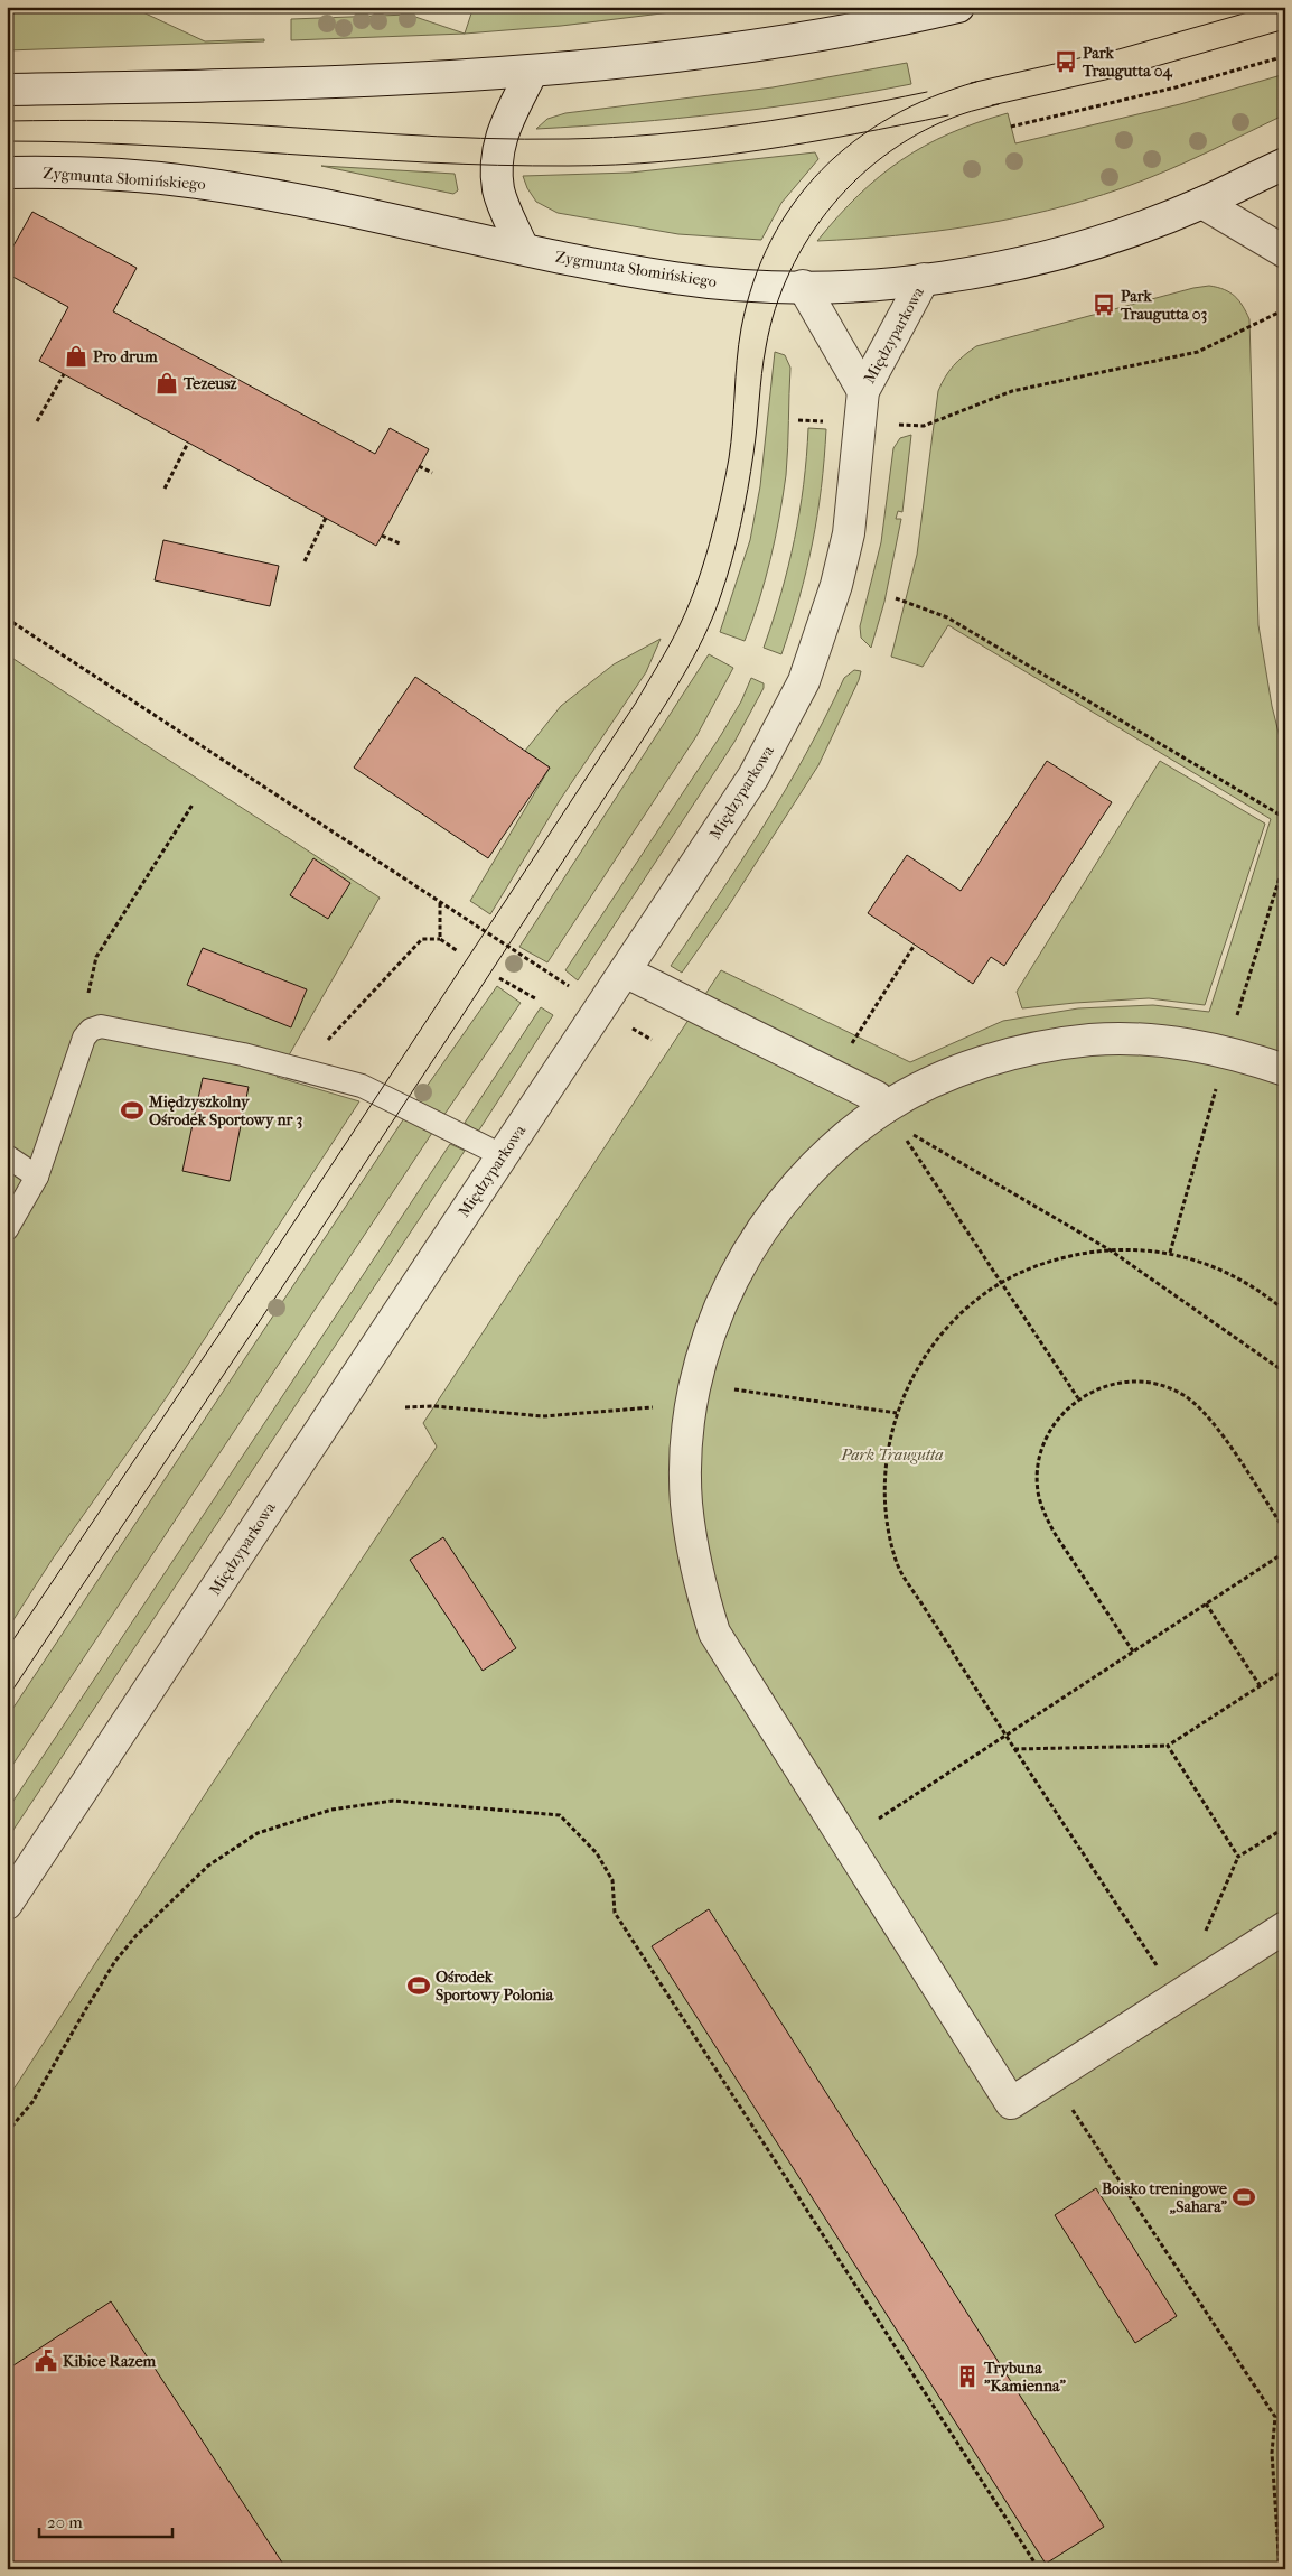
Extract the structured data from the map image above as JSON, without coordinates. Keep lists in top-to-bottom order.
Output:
{
  "streets": {
    "street": ["Zygmunta Słomińskiego", "Międzyparkowa"]
  },
  "crossings": [
    ["Zygmunta Słomińskiego", "Międzyparkowa"]
  ],
  "parks": ["Park Traugutta"],
  "places": {
    "bus stop": ["Park Traugutta 04", "Park Traugutta 03"],
    "shop": ["Pro drum", "Tezeusz"],
    "sports": ["Międzyszkolny Ośrodek Sportowy nr 3", "Ośrodek Sportowy Polonia", "Boisko treningowe „Sahara”"],
    "public building": ["Kibice Razem"],
    "building": ["Trybuna \"Kamienna\""]
  },
  "scale_bar": "20 m"
}
